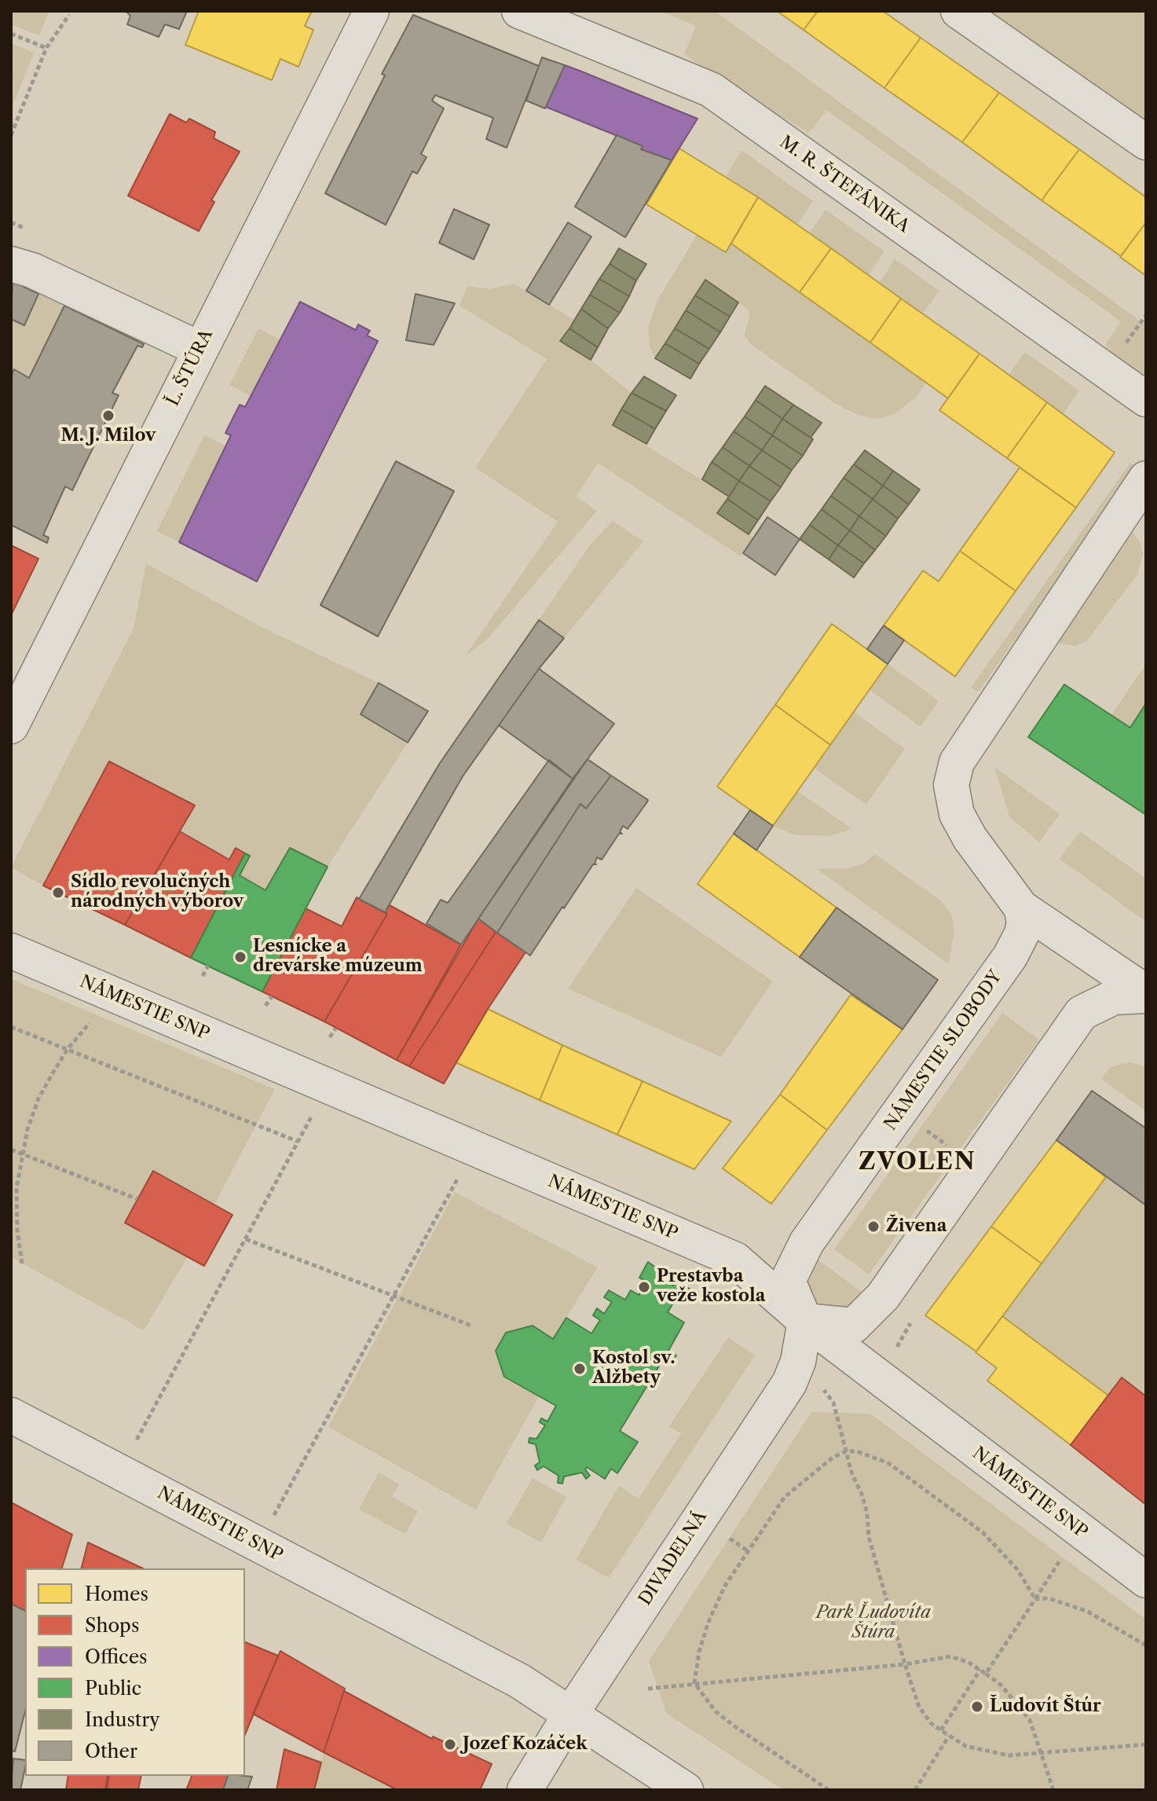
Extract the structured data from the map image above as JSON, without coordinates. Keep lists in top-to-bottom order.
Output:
{
  "streets": {
    "street": [
      "M. R. ŠTEFÁNIKA",
      "Ľ. ŠTÚRA",
      "NÁMESTIE SNP",
      "NÁMESTIE SLOBODY",
      "DIVADELNÁ"
    ]
  },
  "crossings": [
    ["NÁMESTIE SNP", "NÁMESTIE SLOBODY"],
    ["NÁMESTIE SNP", "DIVADELNÁ"],
    ["NÁMESTIE SLOBODY", "DIVADELNÁ"]
  ],
  "districts": ["ZVOLEN"],
  "parks": ["Park Ľudovíta Štúra"],
  "places": [
    "M. J. Milov",
    "Sídlo revolučných národných výborov",
    "Lesnícke a drevárske múzeum",
    "Živena",
    "Prestavba veže kostola",
    "Kostol sv. Alžbety",
    "Ľudovít Štúr",
    "Jozef Kozáček"
  ],
  "legend": [
    "Homes",
    "Shops",
    "Offices",
    "Public",
    "Industry",
    "Other"
  ]
}
